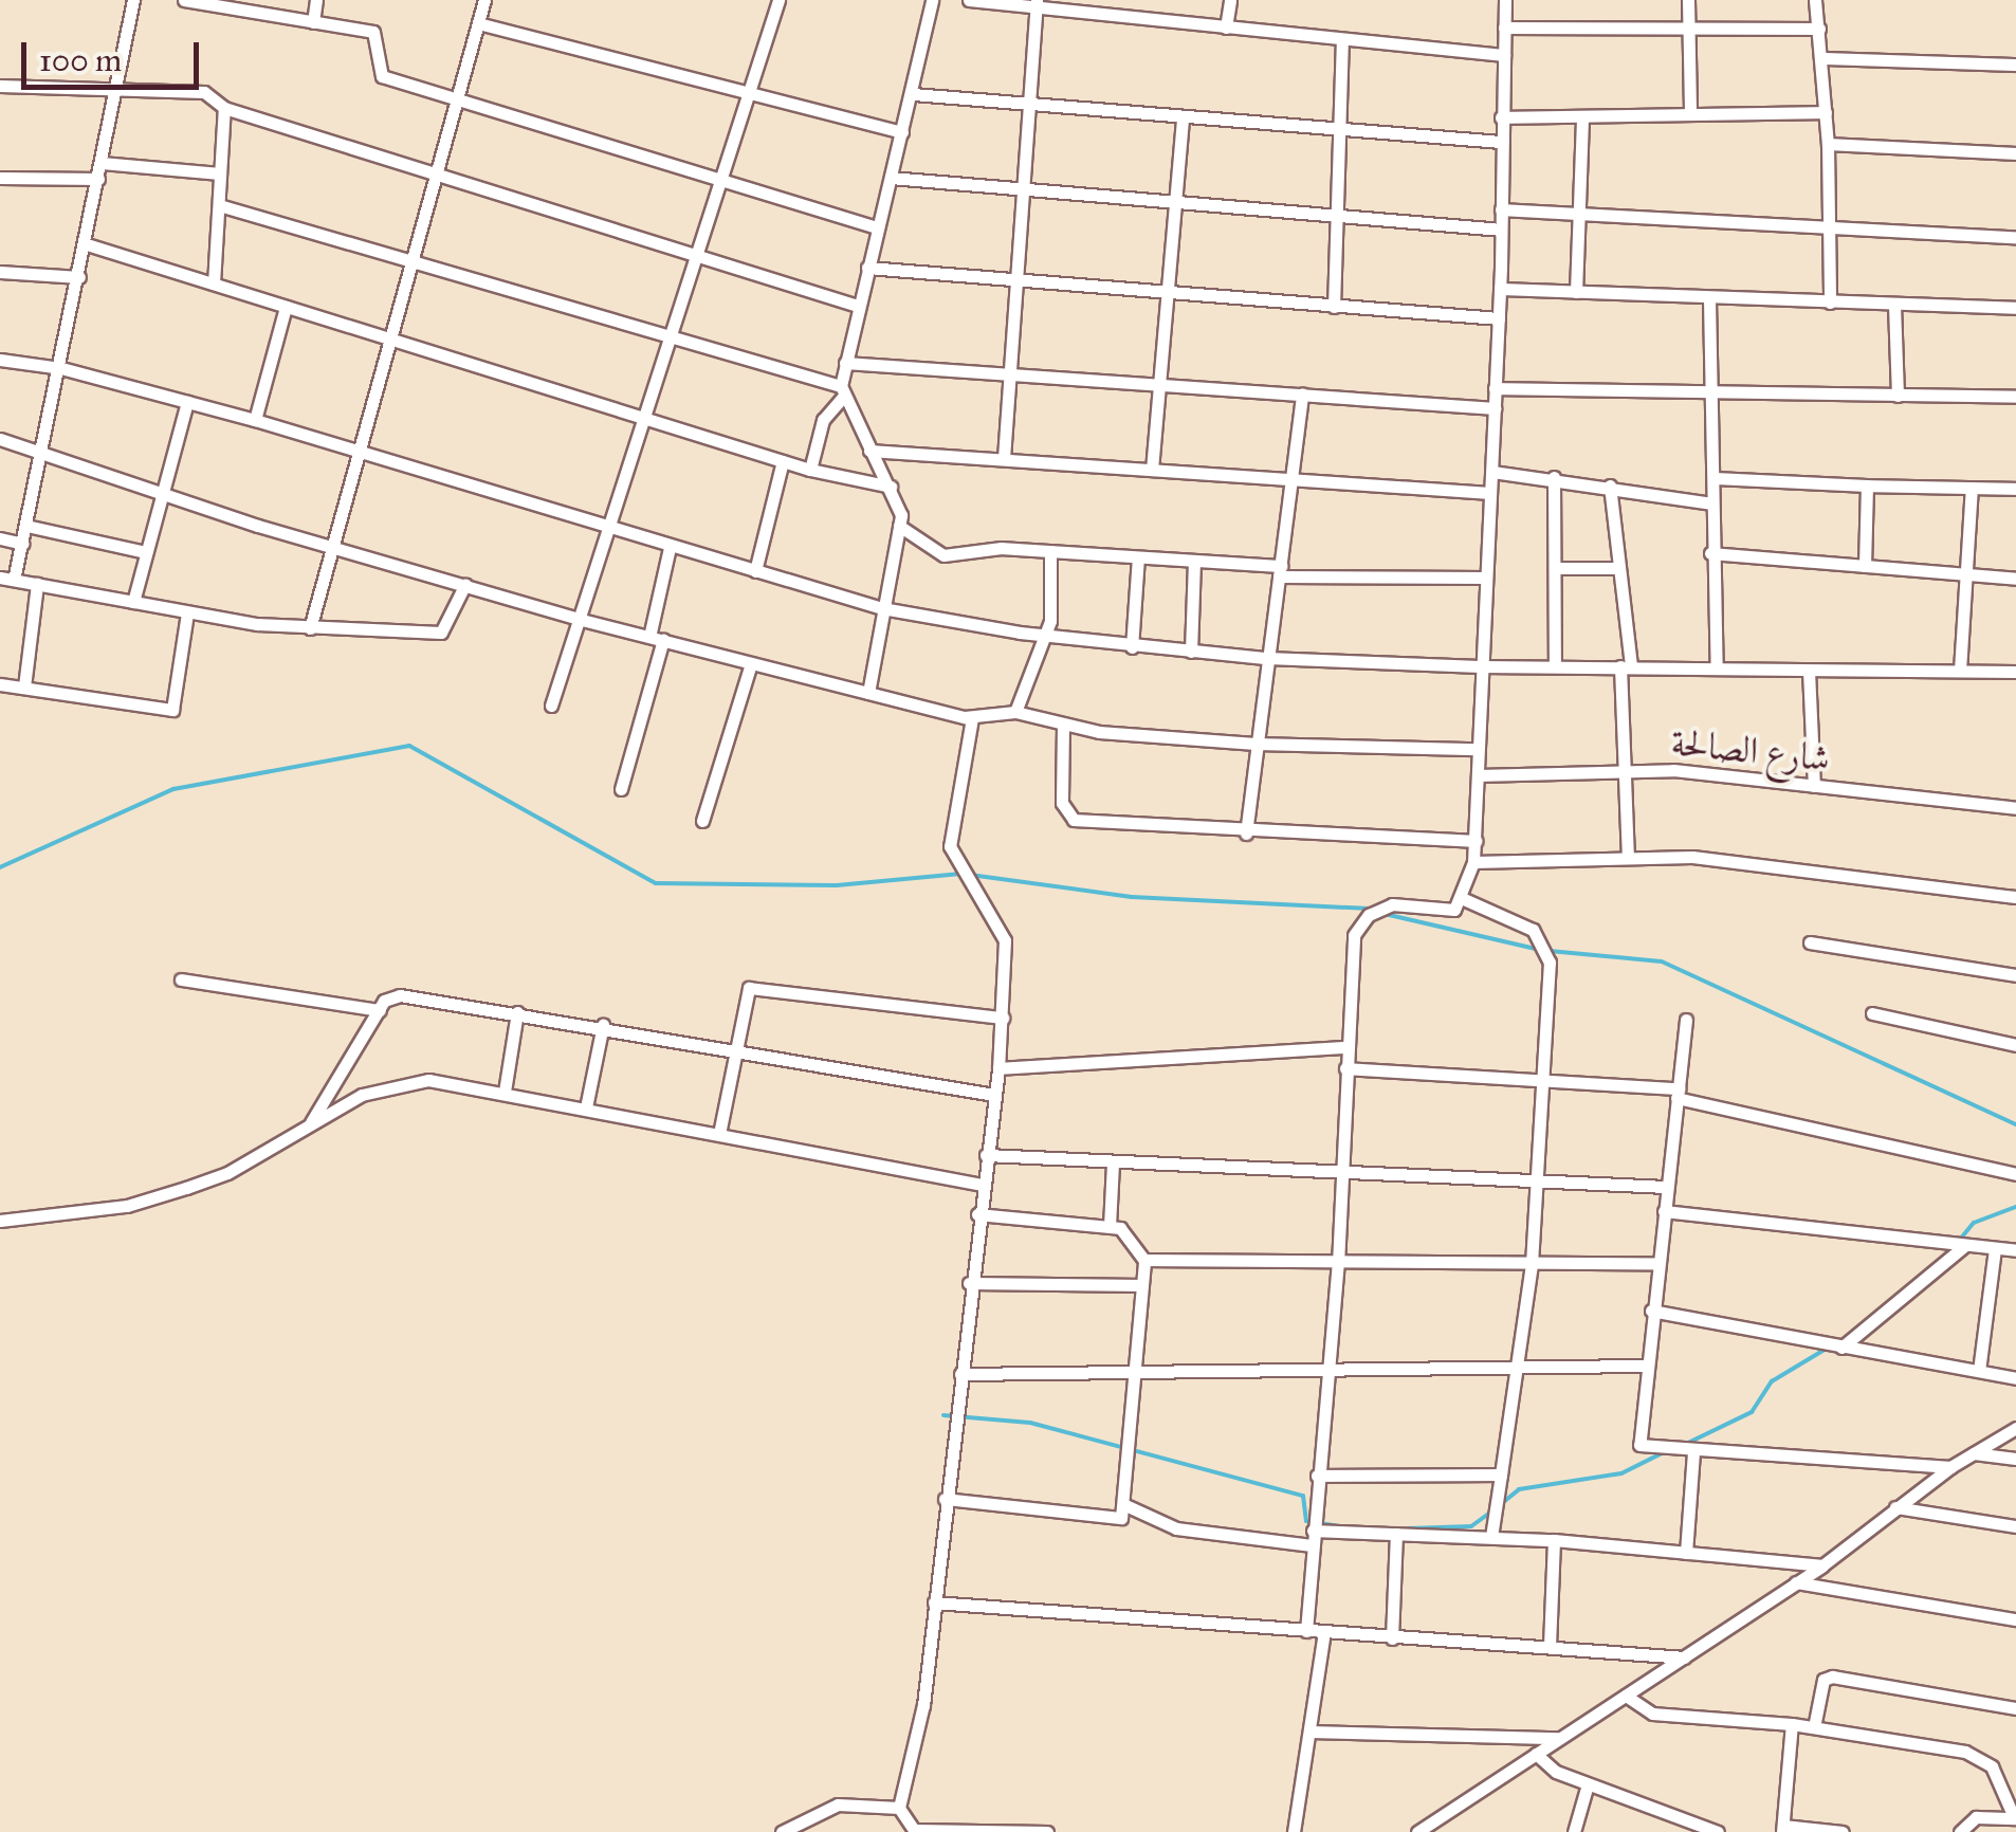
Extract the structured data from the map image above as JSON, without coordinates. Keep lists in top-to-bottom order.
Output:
{
  "streets": {
    "street": ["شارع الصالحة"]
  },
  "scale_bar": "100 m"
}
